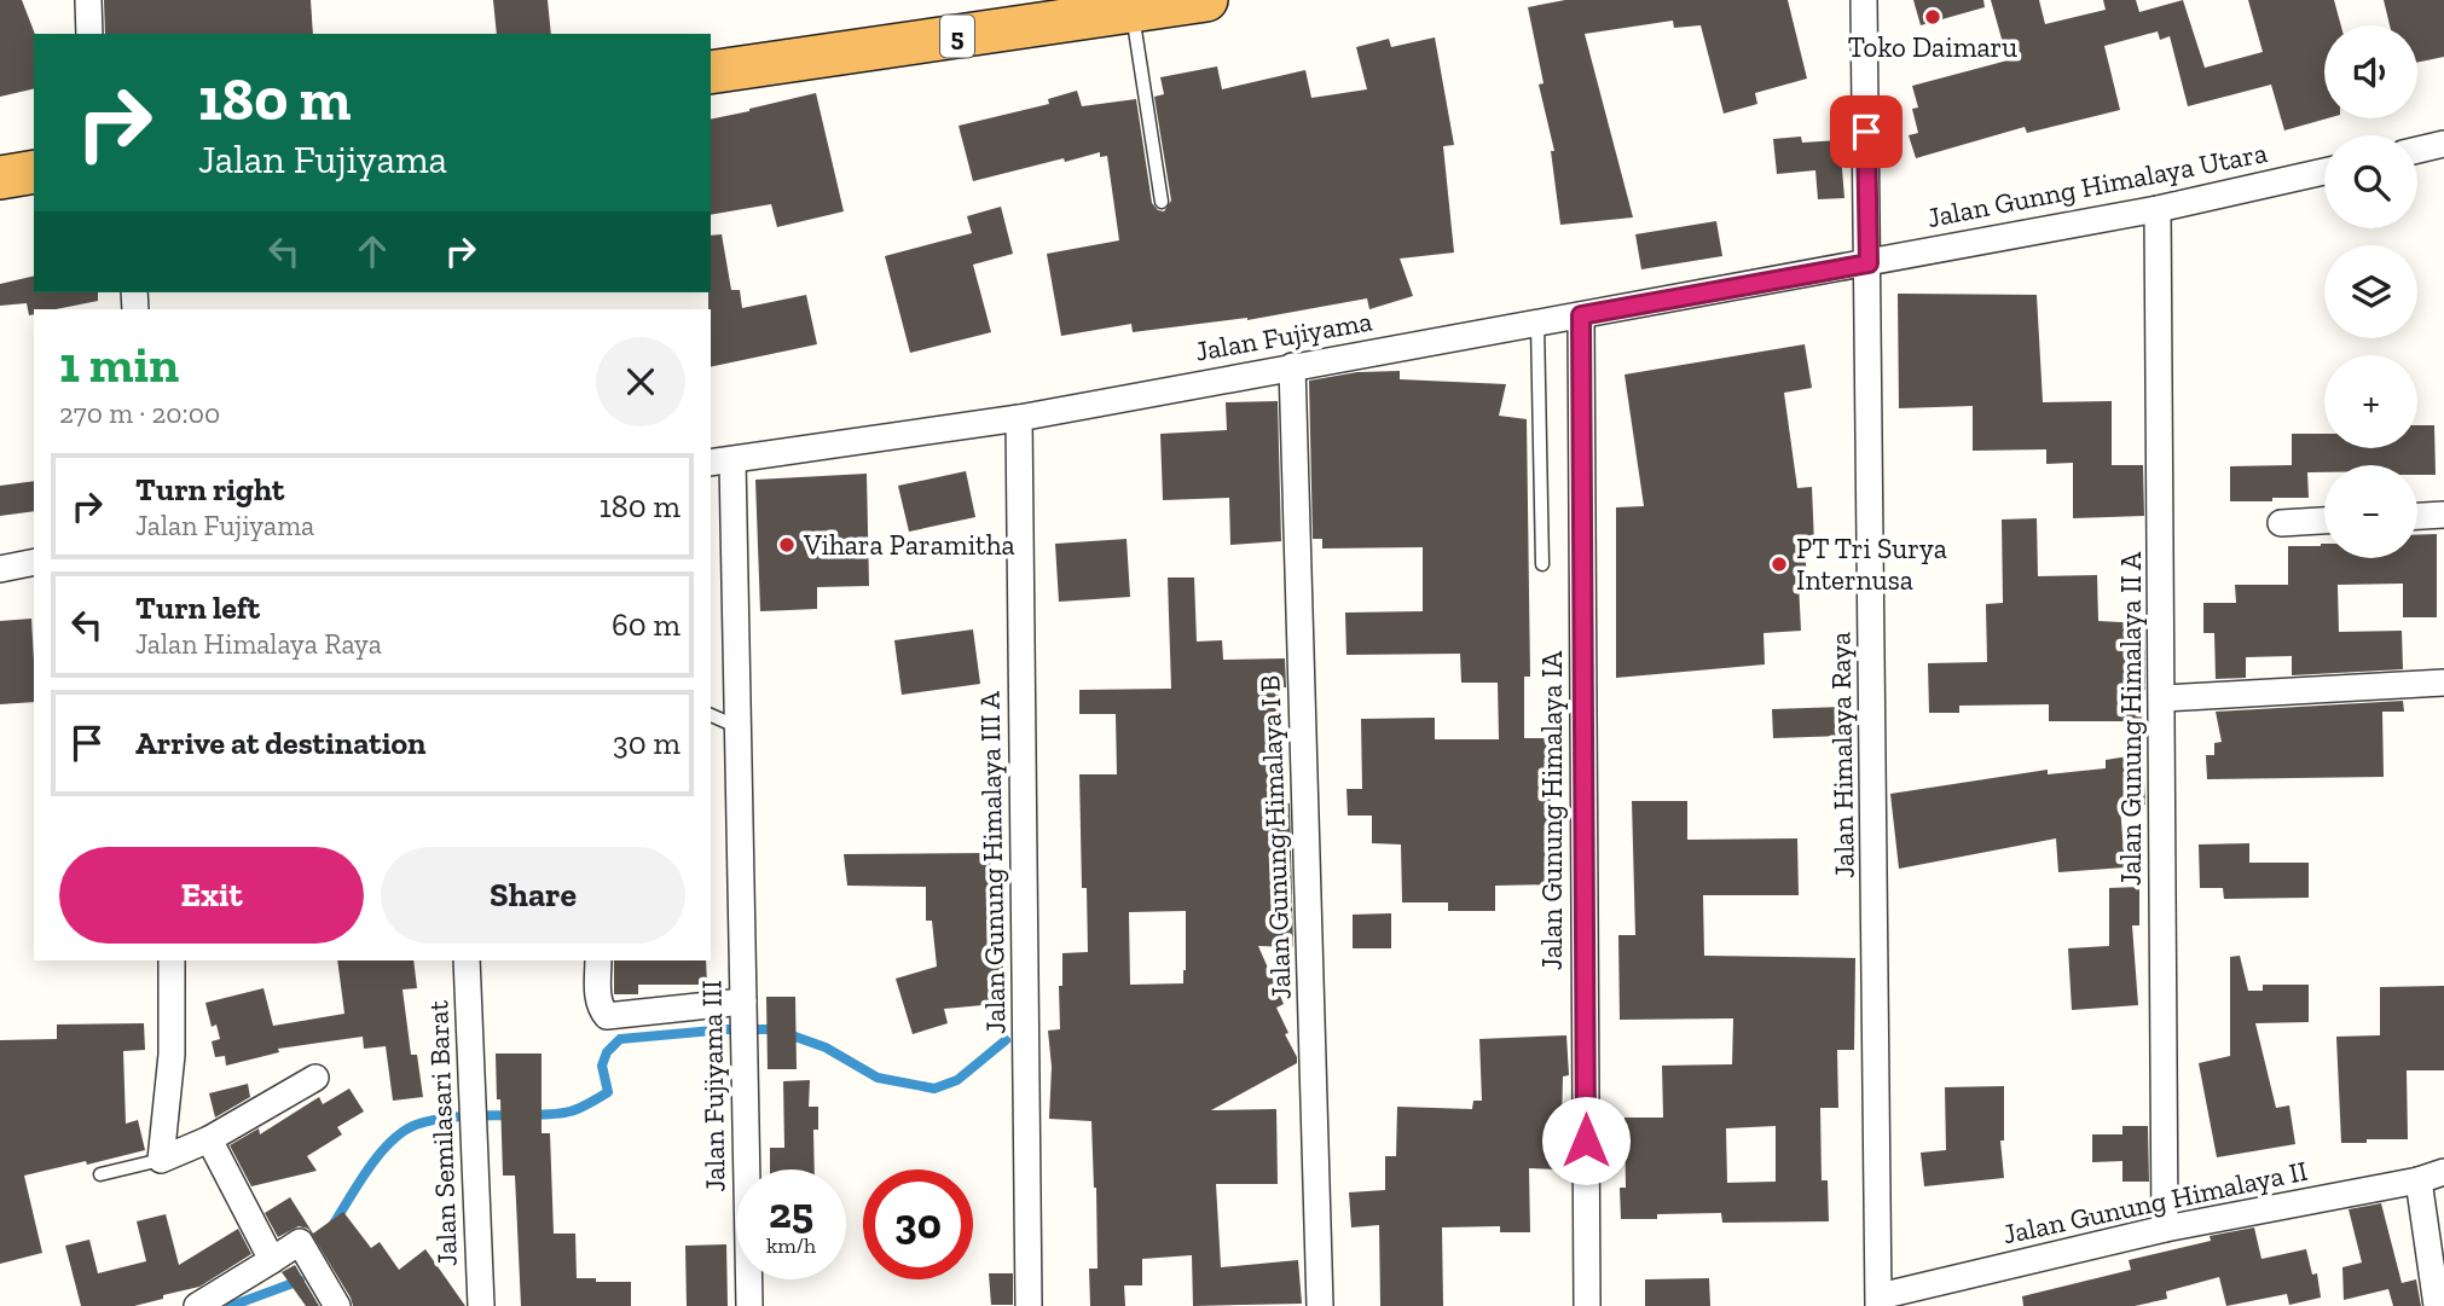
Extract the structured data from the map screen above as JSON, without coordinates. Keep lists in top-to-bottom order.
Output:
{
  "streets": {
    "highway": ["5"],
    "street": [
      "Jalan Gunng Himalaya Utara",
      "Jalan Fujiyama",
      "Jalan Gunung Himalaya II A",
      "Jalan Himalaya Raya",
      "Jalan Gunung Himalaya IA",
      "Jalan Gunung Himalaya I B",
      "Jalan Gunung Himalaya III A",
      "Jalan Fujiyama III",
      "Jalan Semilasari Barat",
      "Jalan Gunung Himalaya II"
    ]
  },
  "crossings": [
    ["Jalan Gunng Himalaya Utara", "Jalan Fujiyama"],
    ["Jalan Gunng Himalaya Utara", "Jalan Gunung Himalaya II A"],
    ["Jalan Gunng Himalaya Utara", "Jalan Himalaya Raya"],
    ["Jalan Fujiyama", "Jalan Himalaya Raya"],
    ["Jalan Fujiyama", "Jalan Gunung Himalaya IA"],
    ["Jalan Fujiyama", "Jalan Gunung Himalaya I B"],
    ["Jalan Fujiyama", "Jalan Gunung Himalaya III A"],
    ["Jalan Fujiyama", "Jalan Fujiyama III"],
    ["Jalan Gunung Himalaya II A", "Jalan Gunung Himalaya II"],
    ["Jalan Himalaya Raya", "Jalan Gunung Himalaya II"]
  ],
  "places": ["Toko Daimaru", "Vihara Paramitha", "PT Tri Surya Internusa"],
  "page": {
    "map_buttons": ["+", "−"],
    "turn": ["180 m", "Jalan Fujiyama"],
    "heading": ["1 min", "270 m · 20:00"],
    "list": [
      {
        "name": "Turn right",
        "note": "Jalan Fujiyama",
        "value": "180 m"
      },
      {
        "name": "Turn left",
        "note": "Jalan Himalaya Raya",
        "value": "60 m"
      },
      {
        "name": "Arrive at destination",
        "value": "30 m"
      }
    ],
    "buttons": ["Exit", "Share"],
    "speed": "25 km/h",
    "limit": "30"
  }
}
